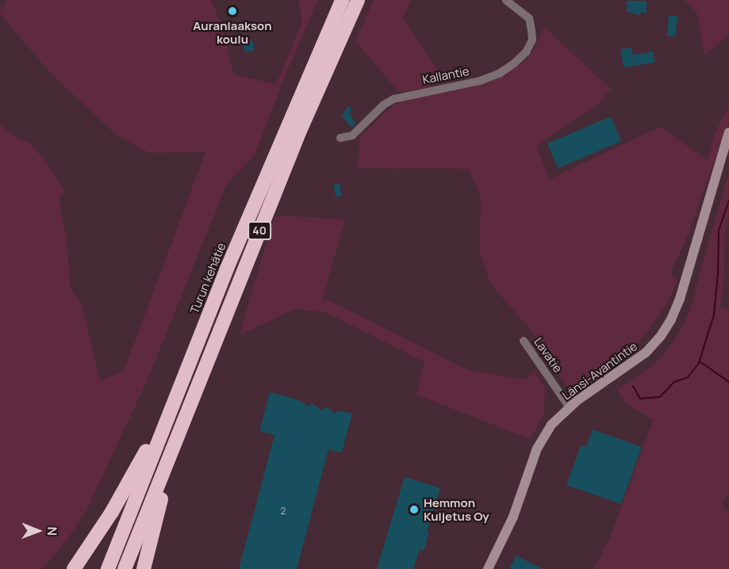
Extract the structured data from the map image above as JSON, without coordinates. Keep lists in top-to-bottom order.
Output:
{
  "streets": {
    "highway": ["40", "Turun kehätie"],
    "street": ["Kallantie", "Lavatie", "Länsi-Avantintie"]
  },
  "crossings": [
    ["Lavatie", "Länsi-Avantintie"]
  ],
  "places": ["Auranlaakson koulu", "Hemmon Kuljetus Oy"],
  "house_numbers": ["2"],
  "north": "right"
}
